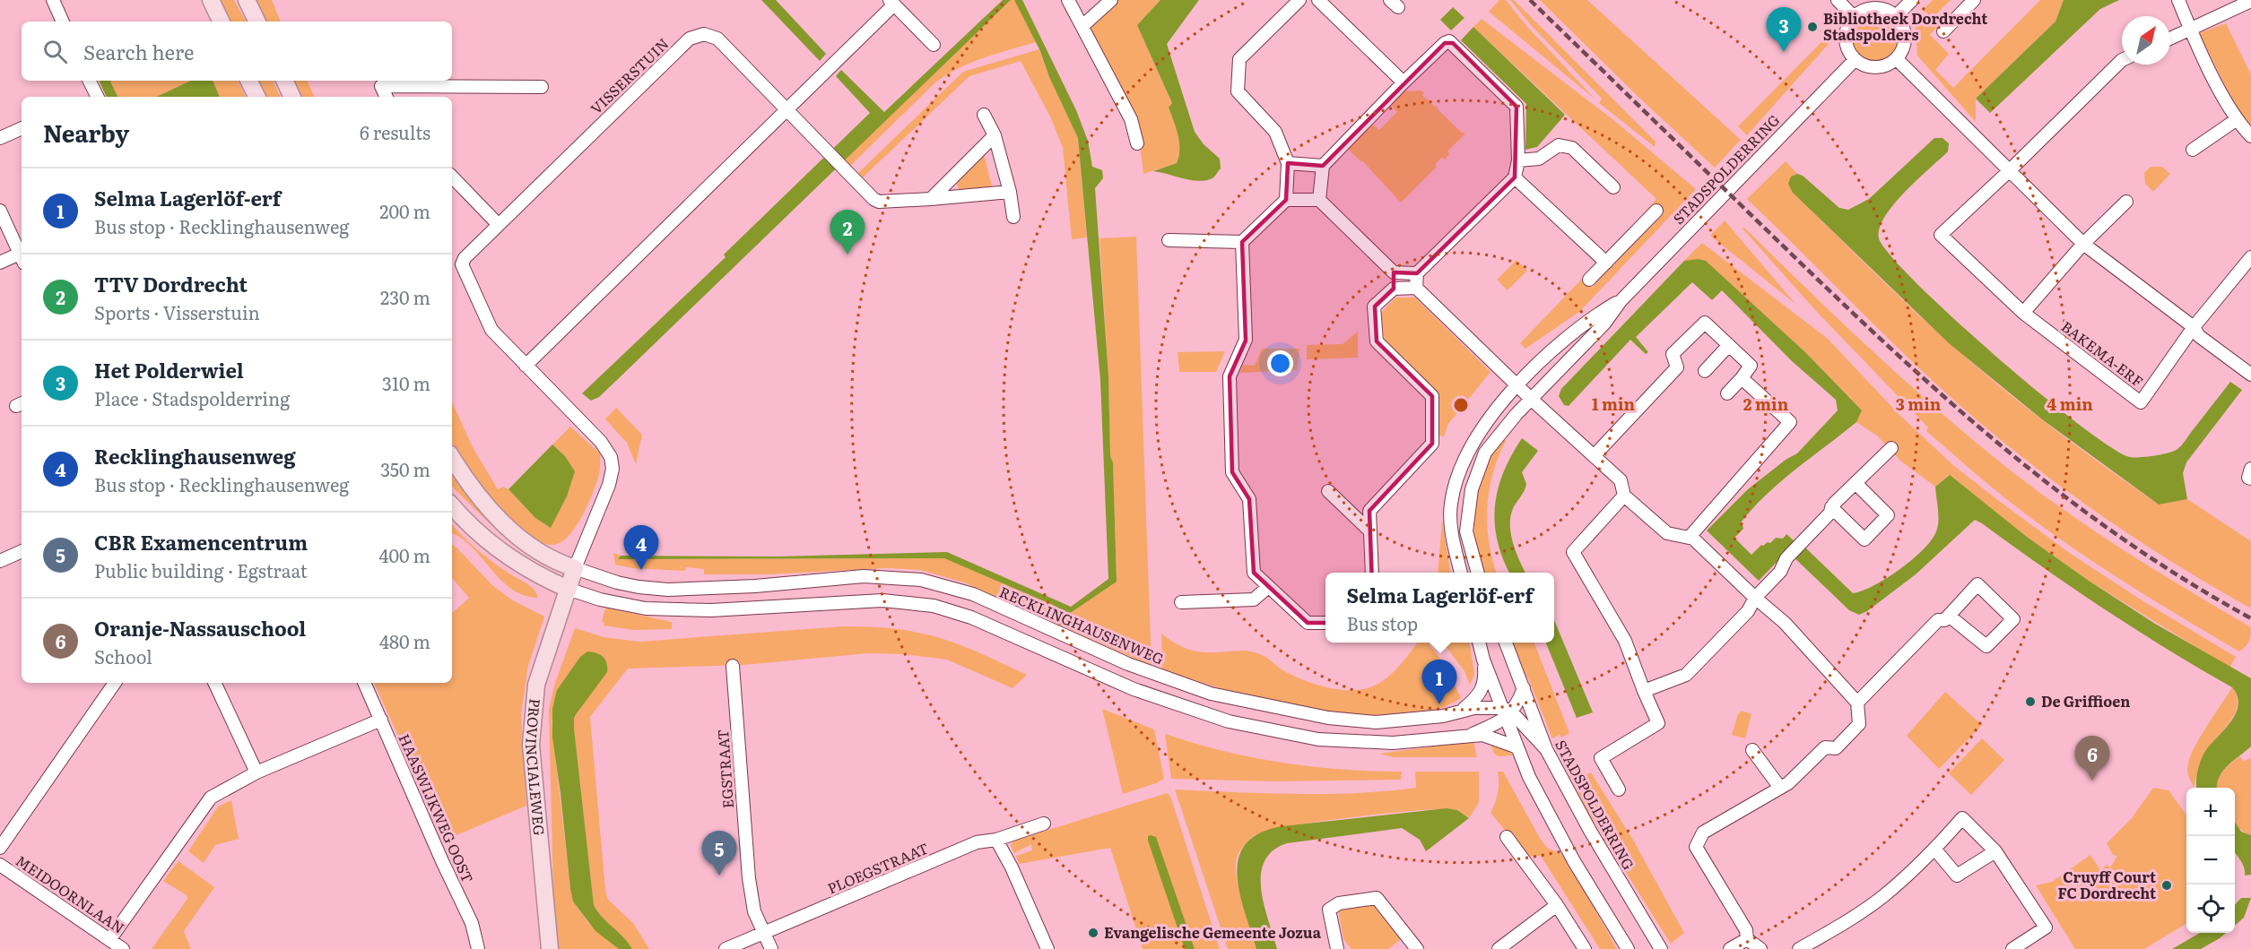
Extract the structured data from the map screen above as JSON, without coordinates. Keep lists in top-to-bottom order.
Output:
{
  "streets": {
    "main road": ["PROVINCIALEWEG"],
    "street": [
      "VISSERSTUIN",
      "STADSPOLDERRING",
      "BAKEMA-ERF",
      "RECKLINGHAUSENWEG",
      "EGSTRAAT",
      "HAASWIJKWEG OOST",
      "PLOEGSTRAAT",
      "MEIDOORNLAAN"
    ]
  },
  "crossings": [
    ["VISSERSTUIN", "RECKLINGHAUSENWEG"],
    ["VISSERSTUIN", "PROVINCIALEWEG"],
    ["RECKLINGHAUSENWEG", "PROVINCIALEWEG"],
    ["EGSTRAAT", "PLOEGSTRAAT"]
  ],
  "places": [
    "Bibliotheek Dordrecht Stadspolders",
    "De Griffioen",
    "Cruyff Court FC Dordrecht",
    "Evangelische Gemeente Jozua"
  ],
  "north": "top right",
  "page": {
    "pins": [
      "3",
      "2",
      "4",
      "1",
      "6",
      "5"
    ],
    "search": "Search here",
    "heading": ["Nearby", "6 results"],
    "list": [
      {
        "mark": "1",
        "name": "Selma Lagerlöf-erf",
        "note": "Bus stop · Recklinghausenweg",
        "value": "200 m"
      },
      {
        "mark": "2",
        "name": "TTV Dordrecht",
        "note": "Sports · Visserstuin",
        "value": "230 m"
      },
      {
        "mark": "3",
        "name": "Het Polderwiel",
        "note": "Place · Stadspolderring",
        "value": "310 m"
      },
      {
        "mark": "4",
        "name": "Recklinghausenweg",
        "note": "Bus stop · Recklinghausenweg",
        "value": "350 m"
      },
      {
        "mark": "5",
        "name": "CBR Examencentrum",
        "note": "Public building · Egstraat",
        "value": "400 m"
      },
      {
        "mark": "6",
        "name": "Oranje-Nassauschool",
        "note": "School",
        "value": "480 m"
      }
    ],
    "popup": ["Selma Lagerlöf-erf", "Bus stop"],
    "map_buttons": ["+", "−"]
  },
  "rings": [
    "1 min",
    "2 min",
    "3 min",
    "4 min"
  ]
}
